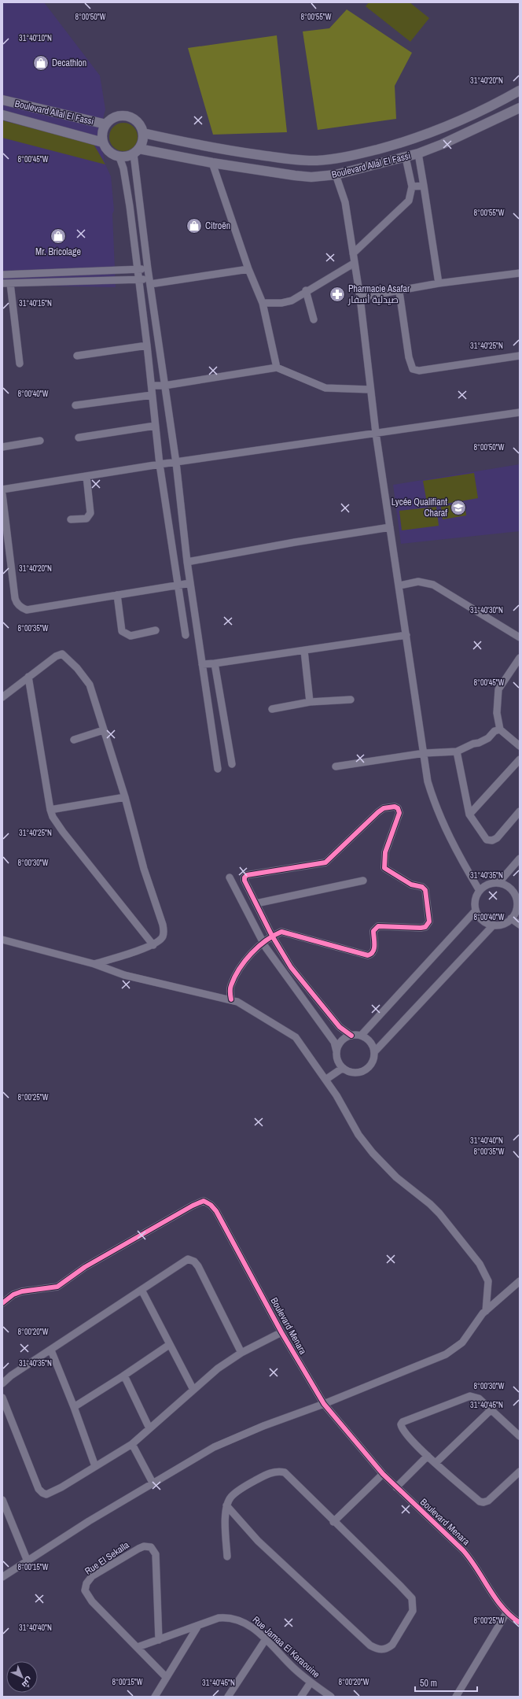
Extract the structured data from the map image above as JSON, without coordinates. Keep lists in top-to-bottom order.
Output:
{
  "streets": {
    "main road": ["Boulevard Allal El Fassi"],
    "street": ["Boulevard Menara", "Rue El Sekalla", "Rue Jamaa El Karaouine"]
  },
  "crossings": [
    ["Rue El Sekalla", "Rue Jamaa El Karaouine"]
  ],
  "places": {
    "shop": ["Decathlon", "Citroën", "Mr. Bricolage"],
    "pharmacy": ["Pharmacie Asafar صيدلية أسفار"],
    "school or university": ["Lycée Qualifiant Charaf"]
  },
  "scale_bar": "50 m",
  "north": "bottom right",
  "coordinates": [
    "8°00'50\"W",
    "8°00'55\"W",
    "31°40'10\"N",
    "31°40'20\"N",
    "8°00'45\"W",
    "31°40'15\"N",
    "31°40'25\"N",
    "8°00'40\"W",
    "31°40'30\"N",
    "8°00'35\"W",
    "8°00'30\"W",
    "31°40'35\"N",
    "8°00'25\"W",
    "31°40'40\"N",
    "8°00'20\"W",
    "31°40'45\"N",
    "8°00'15\"W"
  ]
}
